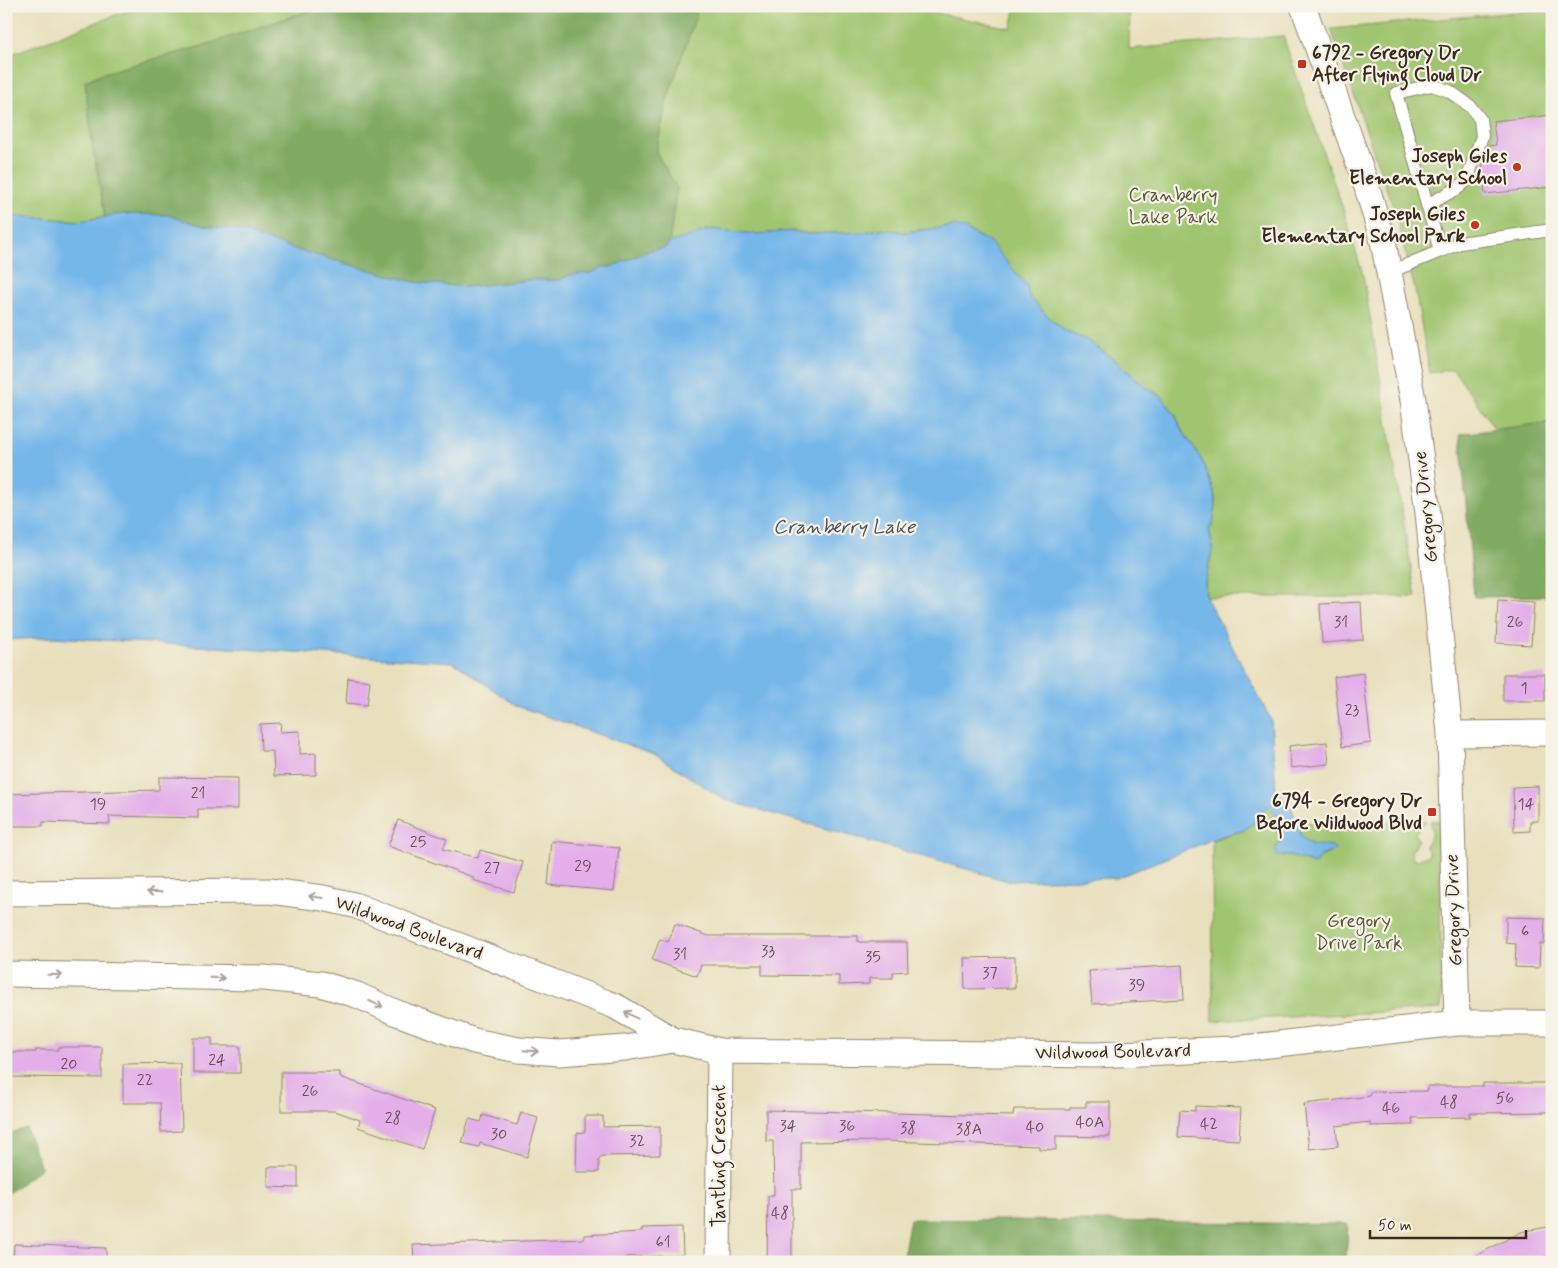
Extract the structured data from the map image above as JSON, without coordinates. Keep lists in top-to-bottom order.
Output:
{
  "streets": {
    "street": ["Gregory Drive", "Wildwood Boulevard", "Tantling Crescent"]
  },
  "crossings": [
    ["Gregory Drive", "Wildwood Boulevard"],
    ["Wildwood Boulevard", "Tantling Crescent"]
  ],
  "water": ["Cranberry Lake"],
  "parks": ["Cranberry Lake Park", "Gregory Drive Park"],
  "places": {
    "transit": ["6792 - Gregory Dr After Flying Cloud Dr", "6794 - Gregory Dr Before Wildwood Blvd"],
    "other": ["Joseph Giles Elementary School", "Joseph Giles Elementary School Park"]
  },
  "house_numbers": [
    "31",
    "26",
    "1",
    "23",
    "21",
    "19",
    "14",
    "25",
    "29",
    "27",
    "6",
    "33",
    "31",
    "35",
    "37",
    "39",
    "24",
    "20",
    "22",
    "26",
    "56",
    "48",
    "46",
    "28",
    "40A",
    "42",
    "34",
    "36",
    "40",
    "38",
    "38A",
    "30",
    "32",
    "48",
    "61"
  ],
  "scale_bar": "50 m"
}
